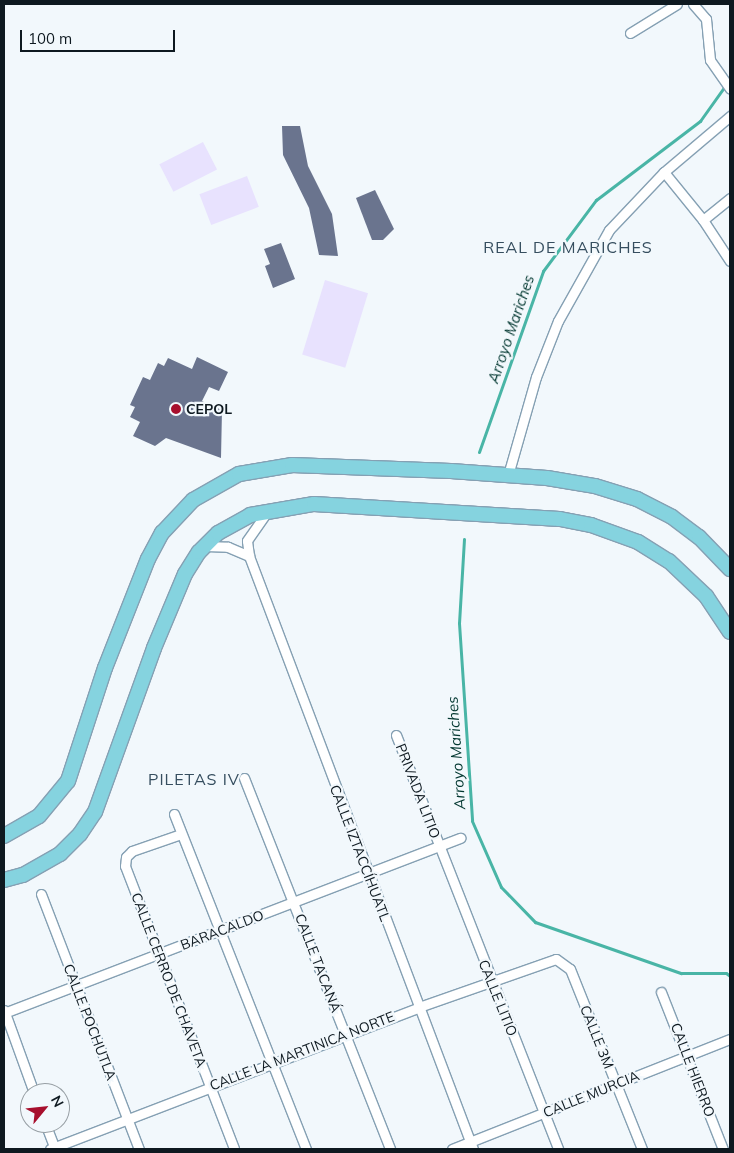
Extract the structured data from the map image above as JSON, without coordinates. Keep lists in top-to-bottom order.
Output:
{
  "streets": {
    "street": [
      "PRIVADA LITIO",
      "CALLE IZTACCÍHUATL",
      "BARACALDO",
      "CALLE TACANÁ",
      "CALLE CERRO DE CHAVETA",
      "CALLE LITIO",
      "CALLE POCHUTLA",
      "CALLE 3M",
      "CALLE LA MARTINICA NORTE",
      "CALLE HIERRO",
      "CALLE MURCIA"
    ]
  },
  "crossings": [
    ["PRIVADA LITIO", "BARACALDO"],
    ["PRIVADA LITIO", "CALLE LITIO"],
    ["CALLE IZTACCÍHUATL", "BARACALDO"],
    ["CALLE IZTACCÍHUATL", "CALLE LA MARTINICA NORTE"],
    ["CALLE IZTACCÍHUATL", "CALLE MURCIA"],
    ["BARACALDO", "CALLE TACANÁ"],
    ["BARACALDO", "CALLE CERRO DE CHAVETA"],
    ["BARACALDO", "CALLE LITIO"],
    ["BARACALDO", "CALLE POCHUTLA"],
    ["CALLE TACANÁ", "CALLE LA MARTINICA NORTE"],
    ["CALLE CERRO DE CHAVETA", "CALLE LA MARTINICA NORTE"],
    ["CALLE LITIO", "CALLE LA MARTINICA NORTE"],
    ["CALLE LITIO", "CALLE MURCIA"],
    ["CALLE POCHUTLA", "CALLE LA MARTINICA NORTE"],
    ["CALLE 3M", "CALLE LA MARTINICA NORTE"],
    ["CALLE 3M", "CALLE MURCIA"],
    ["CALLE HIERRO", "CALLE MURCIA"]
  ],
  "districts": ["REAL DE MARICHES", "PILETAS IV"],
  "water": ["Arroyo Mariches"],
  "places": ["CEPOL"],
  "scale_bar": "100 m",
  "north": "top right"
}
